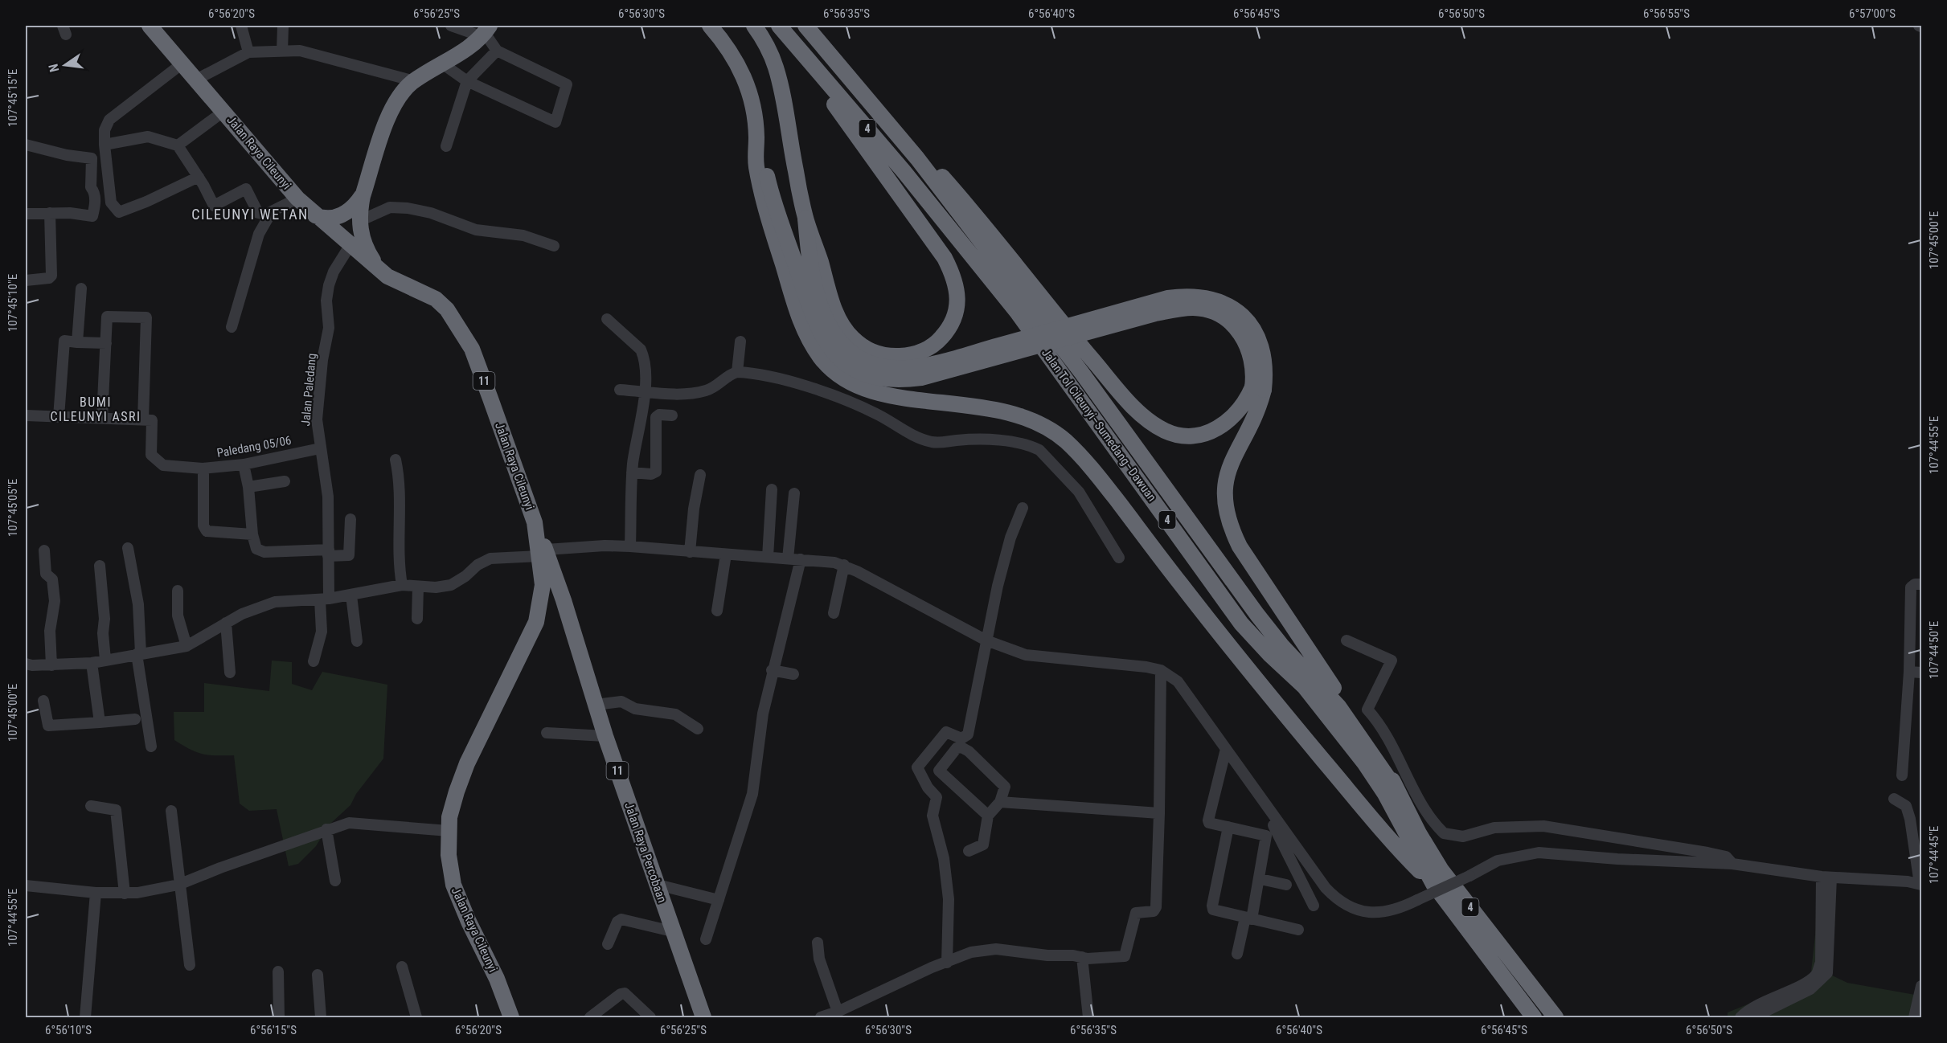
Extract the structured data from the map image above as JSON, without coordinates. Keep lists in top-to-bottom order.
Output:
{
  "streets": {
    "highway": [
      "4",
      "Jalan Raya Cileunyi",
      "11",
      "Jalan Tol Cileunyi–Sumedang–Dawuan",
      "Jalan Raya Percobaan"
    ],
    "street": ["Jalan Paledang", "Paledang 05/06"]
  },
  "crossings": [
    ["4", "Jalan Tol Cileunyi–Sumedang–Dawuan"],
    ["Jalan Raya Cileunyi", "11"],
    ["Jalan Raya Cileunyi", "Jalan Paledang"],
    ["Jalan Raya Cileunyi", "Jalan Raya Percobaan"],
    ["Jalan Paledang", "Paledang 05/06"]
  ],
  "districts": ["CILEUNYI WETAN", "BUMI CILEUNYI ASRI"],
  "north": "left",
  "coordinates": [
    "6°56'20\"S",
    "6°56'25\"S",
    "6°56'30\"S",
    "6°56'35\"S",
    "6°56'40\"S",
    "6°56'45\"S",
    "6°56'50\"S",
    "6°56'55\"S",
    "6°57'00\"S",
    "107°45'15\"E",
    "107°45'00\"E",
    "107°45'10\"E",
    "107°44'55\"E",
    "107°45'05\"E",
    "107°44'50\"E",
    "107°44'45\"E",
    "6°56'10\"S",
    "6°56'15\"S"
  ]
}
